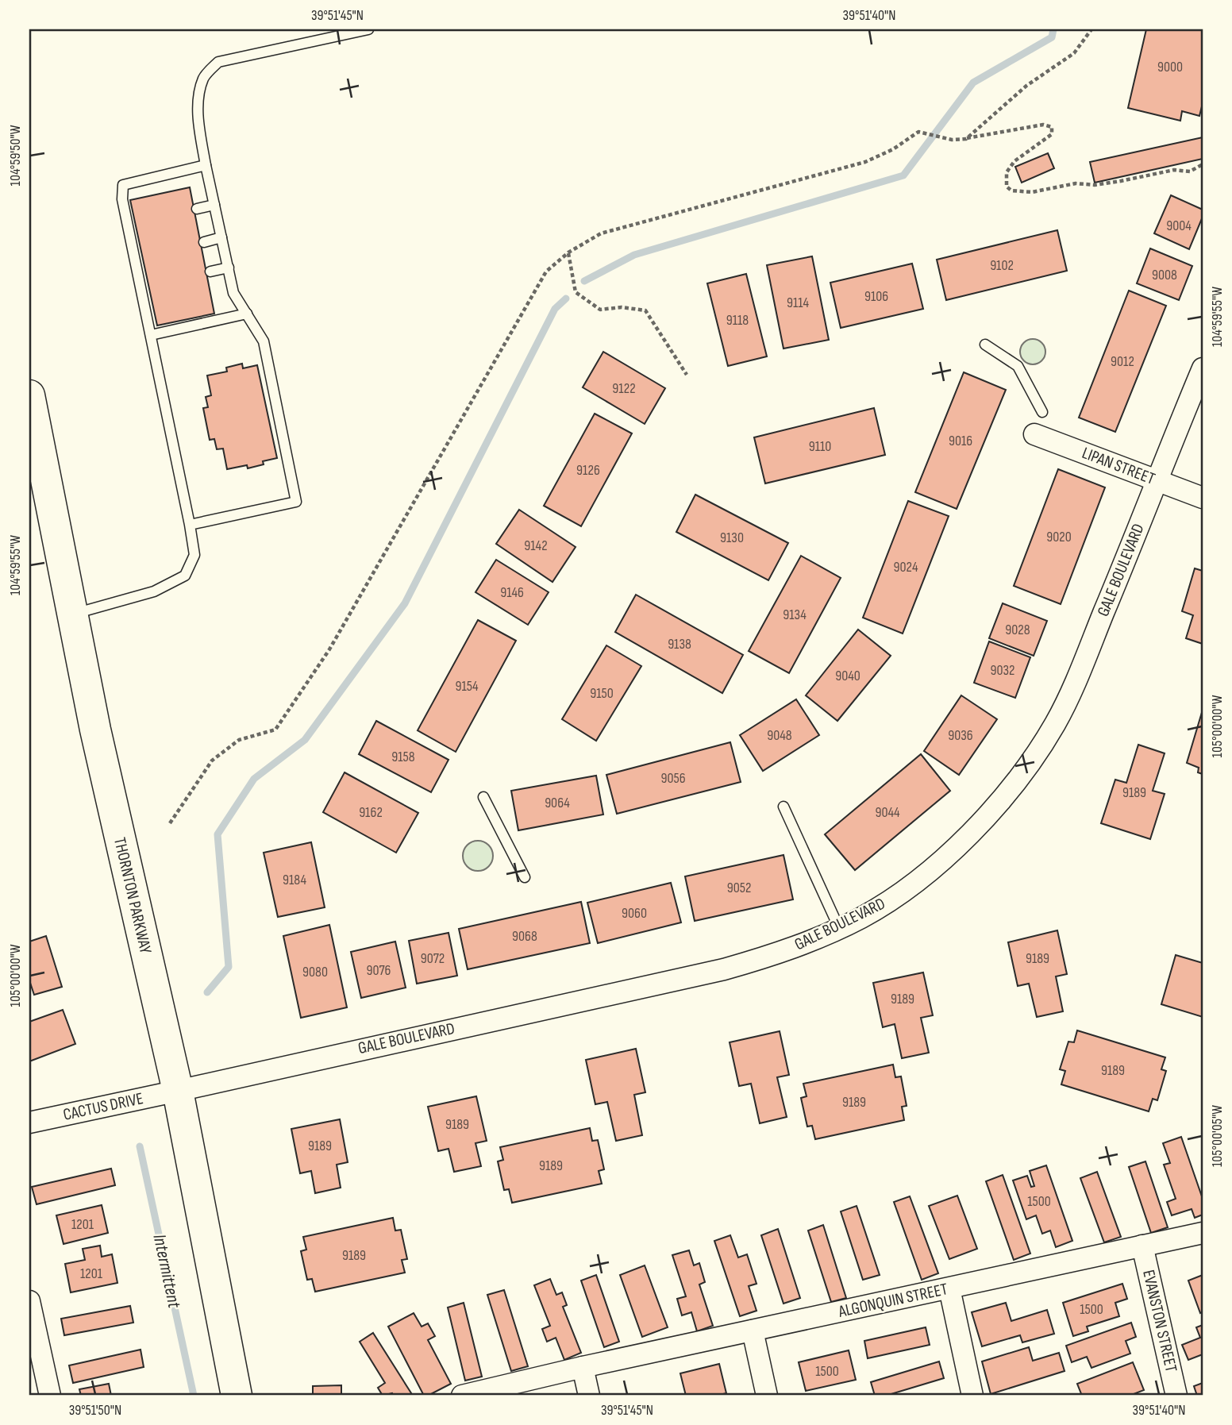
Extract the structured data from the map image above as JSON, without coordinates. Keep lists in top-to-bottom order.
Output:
{
  "streets": {
    "main road": ["THORNTON PARKWAY"],
    "street": [
      "LIPAN STREET",
      "GALE BOULEVARD",
      "CACTUS DRIVE",
      "ALGONQUIN STREET",
      "EVANSTON STREET"
    ]
  },
  "crossings": [
    ["LIPAN STREET", "GALE BOULEVARD"],
    ["GALE BOULEVARD", "THORNTON PARKWAY"],
    ["GALE BOULEVARD", "CACTUS DRIVE"],
    ["THORNTON PARKWAY", "CACTUS DRIVE"],
    ["ALGONQUIN STREET", "EVANSTON STREET"]
  ],
  "water": ["Intermittent"],
  "house_numbers": [
    "9000",
    "9004",
    "9102",
    "9008",
    "9106",
    "9114",
    "9118",
    "9012",
    "9122",
    "9016",
    "9110",
    "9126",
    "9020",
    "9130",
    "9142",
    "9024",
    "9146",
    "9134",
    "9028",
    "9138",
    "9032",
    "9040",
    "9154",
    "9150",
    "9048",
    "9036",
    "9158",
    "9056",
    "9189",
    "9064",
    "9162",
    "9044",
    "9184",
    "9052",
    "9060",
    "9068",
    "9072",
    "9189",
    "9076",
    "9080",
    "9189",
    "9189",
    "9189",
    "9189",
    "9189",
    "9189",
    "1500",
    "1201",
    "9189",
    "1201",
    "1500",
    "1500"
  ],
  "coordinates": [
    "39°51'45\"N",
    "39°51'40\"N",
    "104°59'50\"W",
    "104°59'55\"W",
    "105°00'00\"W",
    "105°00'05\"W",
    "39°51'50\"N"
  ]
}
